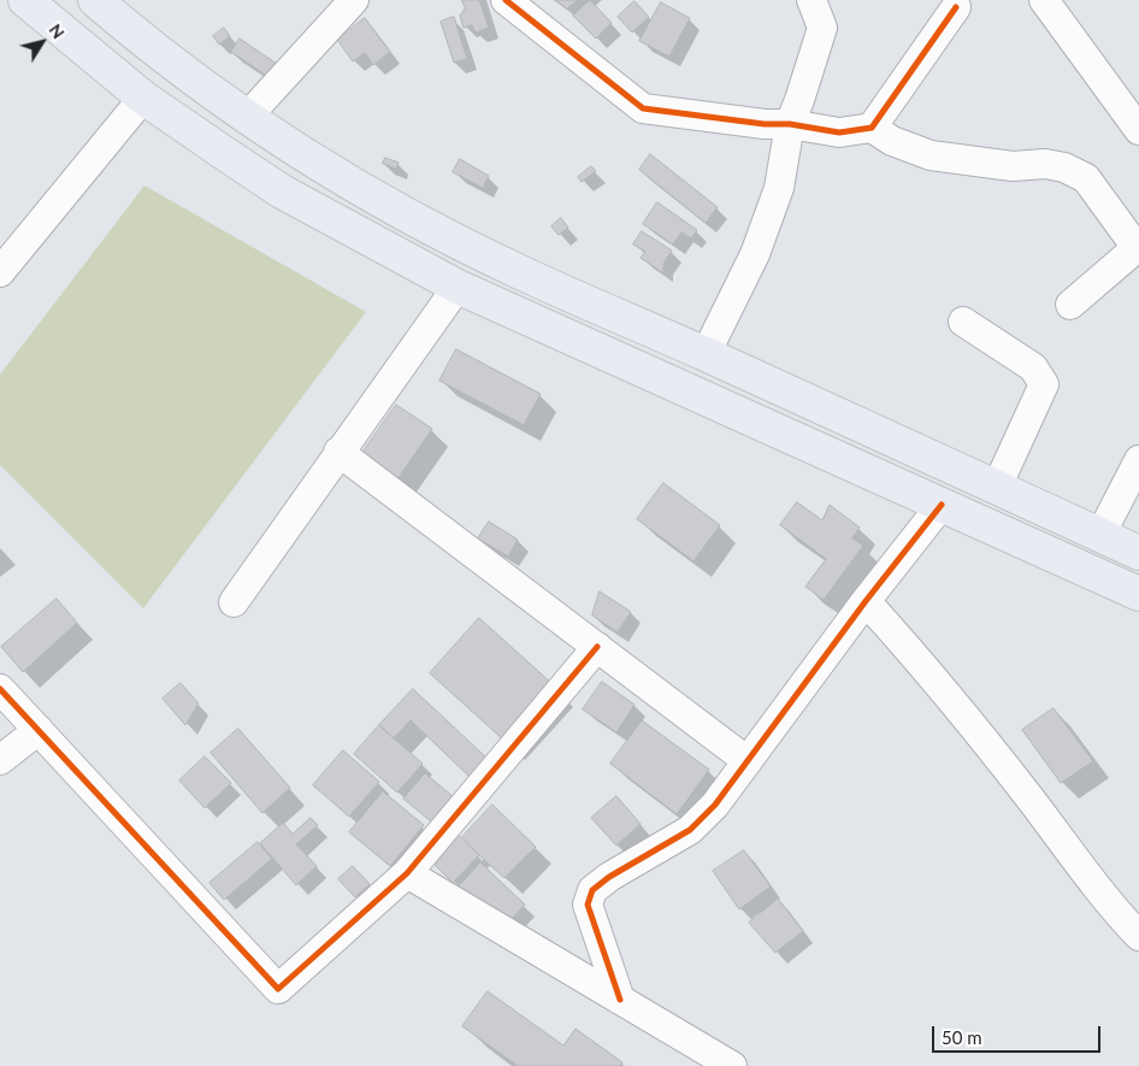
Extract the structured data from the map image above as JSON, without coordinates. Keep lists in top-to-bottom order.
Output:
{
  "scale_bar": "50 m",
  "north": "top right"
}
